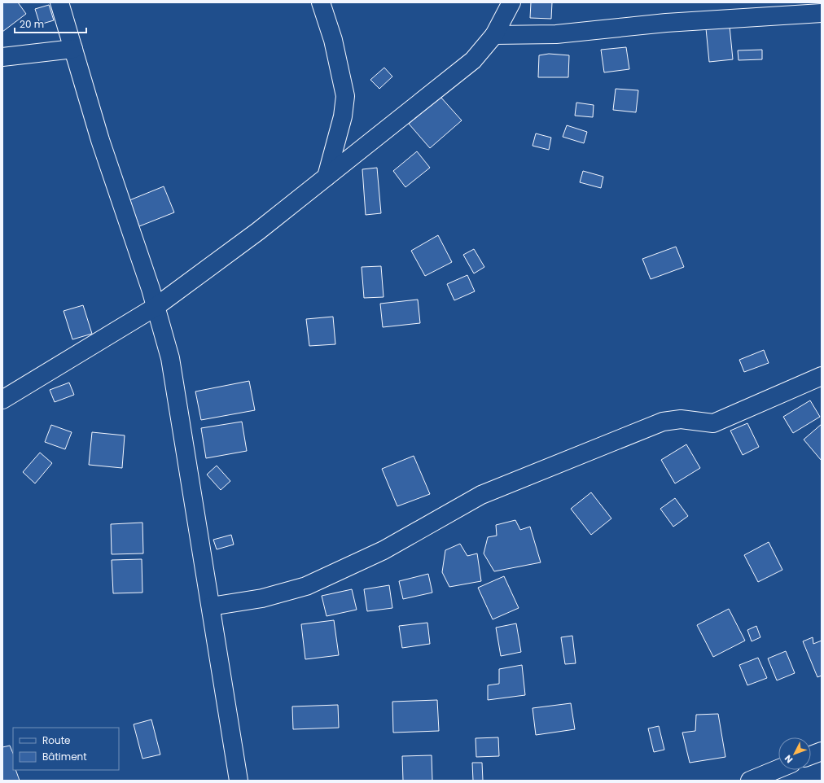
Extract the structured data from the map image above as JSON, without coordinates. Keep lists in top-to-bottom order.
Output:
{
  "legend": ["Route", "Bâtiment"],
  "scale_bar": "20 m",
  "north": "bottom left"
}
